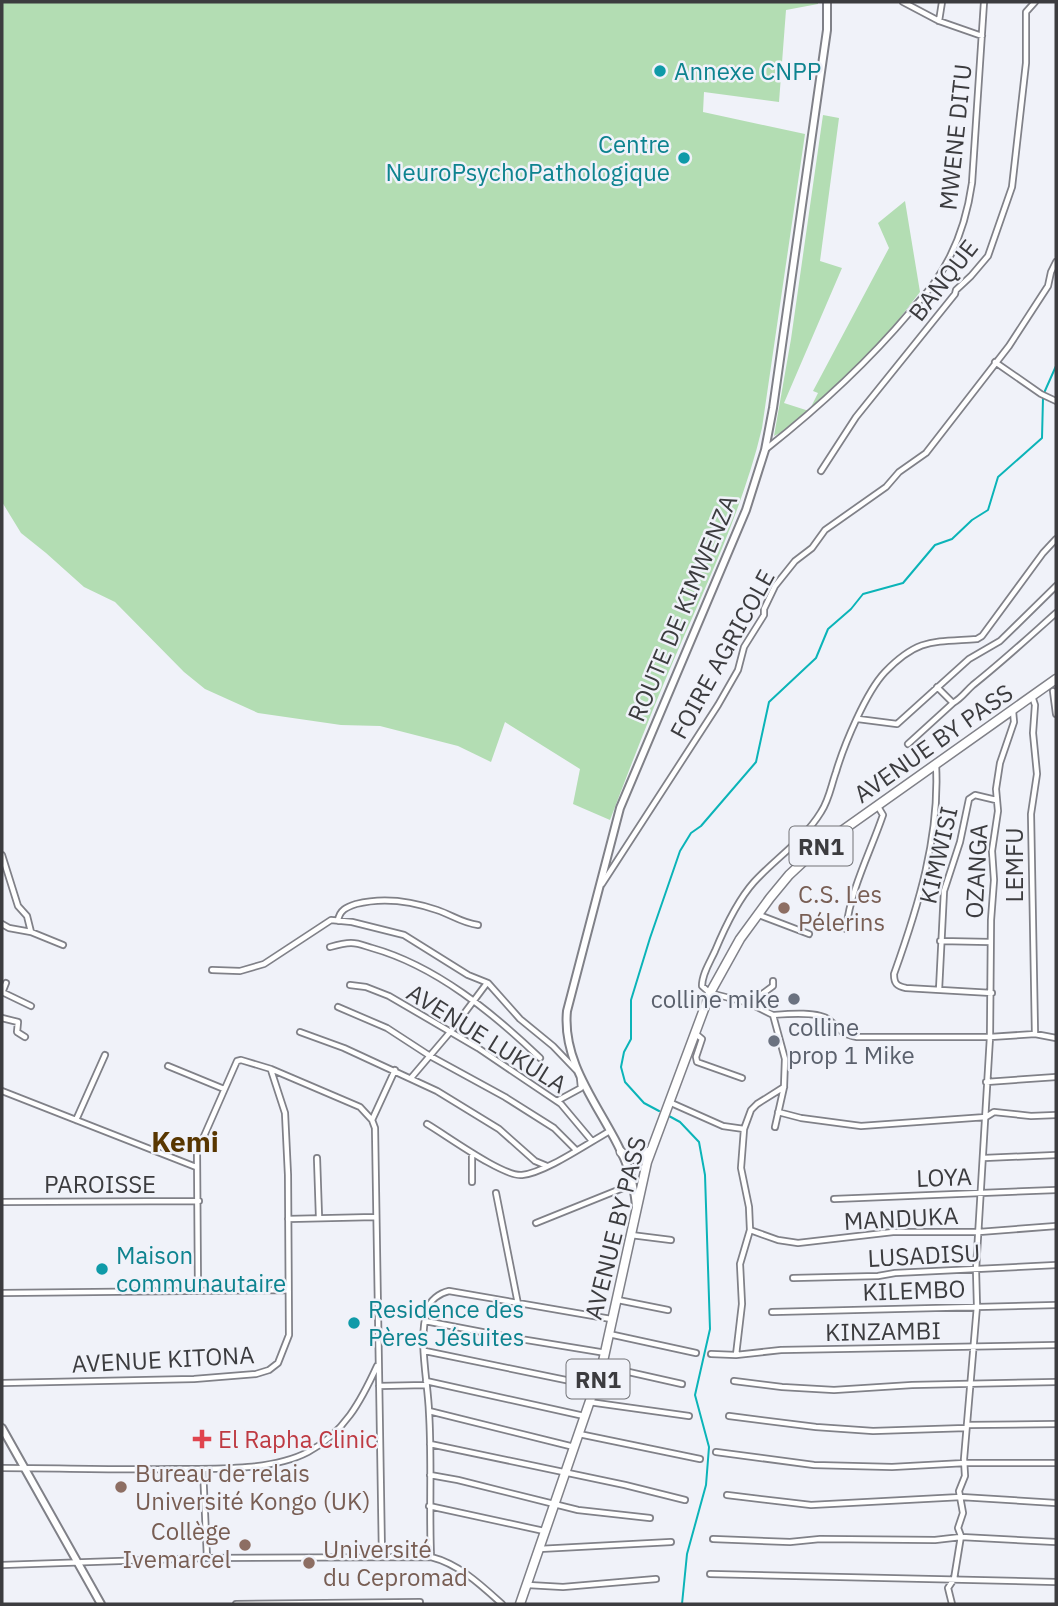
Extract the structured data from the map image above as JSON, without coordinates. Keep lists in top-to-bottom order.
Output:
{
  "streets": {
    "highway": ["AVENUE BY PASS", "RN1"],
    "street": [
      "MWENE DITU",
      "BANQUE",
      "ROUTE DE KIMWENZA",
      "FOIRE AGRICOLE",
      "KIMWISI",
      "LEMFU",
      "OZANGA",
      "AVENUE LUKULA",
      "LOYA",
      "PAROISSE",
      "MANDUKA",
      "LUSADISU",
      "KILEMBO",
      "KINZAMBI",
      "AVENUE KITONA"
    ]
  },
  "crossings": [
    ["MWENE DITU", "ROUTE DE KIMWENZA"],
    ["ROUTE DE KIMWENZA", "FOIRE AGRICOLE"],
    ["ROUTE DE KIMWENZA", "AVENUE BY PASS"],
    ["AVENUE BY PASS", "LEMFU"],
    ["AVENUE BY PASS", "OZANGA"],
    ["KIMWISI", "OZANGA"],
    ["OZANGA", "LOYA"],
    ["OZANGA", "MANDUKA"],
    ["OZANGA", "LUSADISU"],
    ["OZANGA", "KILEMBO"],
    ["OZANGA", "KINZAMBI"]
  ],
  "districts": ["Kemi"],
  "places": {
    "other": [
      "Annexe CNPP",
      "Centre NeuroPsychoPathologique",
      "C.S. Les Pélerins",
      "colline mike",
      "colline prop 1 Mike",
      "Maison communautaire",
      "Residence des Pères Jésuites",
      "Bureau de relais Université Kongo (UK)",
      "Collège Ivemarcel",
      "Université du Cepromad"
    ],
    "health": ["El Rapha Clinic"]
  }
}
